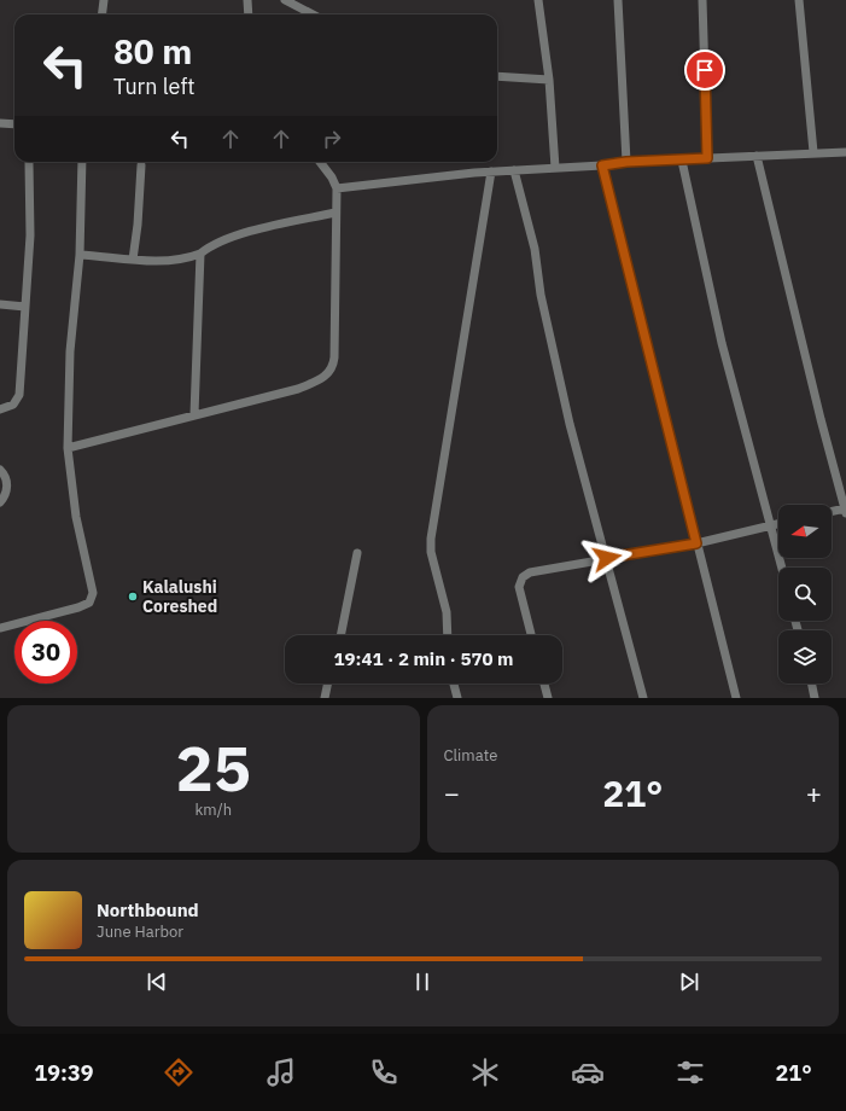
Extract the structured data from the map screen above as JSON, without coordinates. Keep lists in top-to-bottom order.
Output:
{
  "places": ["Kalalushi Coreshed"],
  "north": "left",
  "page": {
    "turn": ["80 m", "Turn left"],
    "limit": "30",
    "trip": "19:41 · 2 min · 570 m",
    "tile": [
      ["25", "km/h"],
      "Climate"
    ],
    "heat": ["−", "21°", "+"],
    "song": ["Northbound", "June Harbor"],
    "tabs": ["19:39", "21°"]
  }
}
